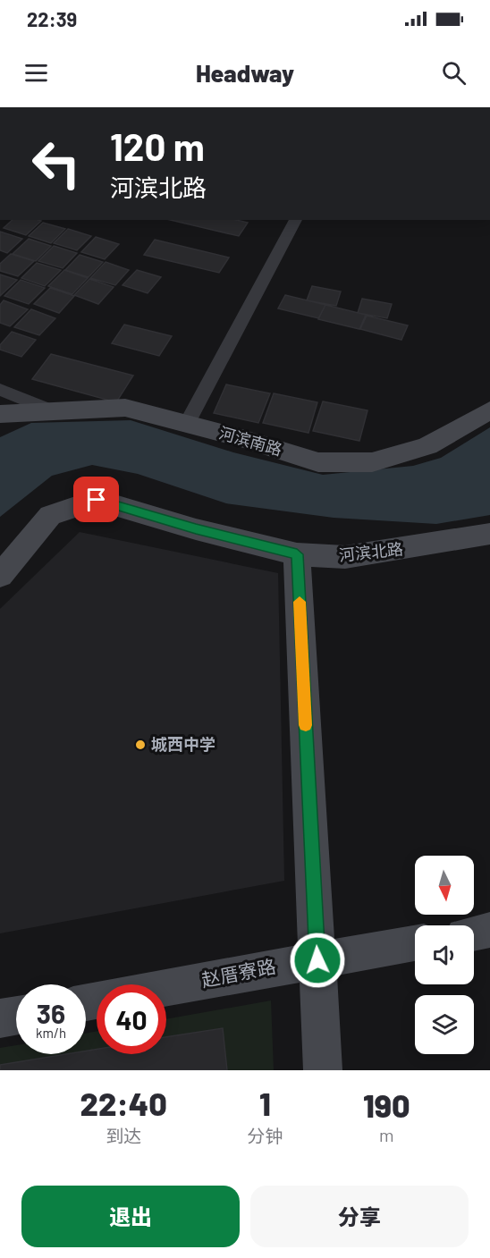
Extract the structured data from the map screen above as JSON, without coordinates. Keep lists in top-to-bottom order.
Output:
{
  "streets": {
    "street": ["河滨南路", "河滨北路", "赵厝寮路"]
  },
  "places": ["城西中学"],
  "north": "bottom",
  "page": {
    "status": "22:39",
    "header": "Headway",
    "turn": ["120 m", "河滨北路"],
    "speed": "36 km/h",
    "limit": "40",
    "eta": [
      "22:40",
      "到达",
      "1",
      "分钟",
      "190",
      "m"
    ],
    "buttons": ["退出", "分享"]
  }
}
